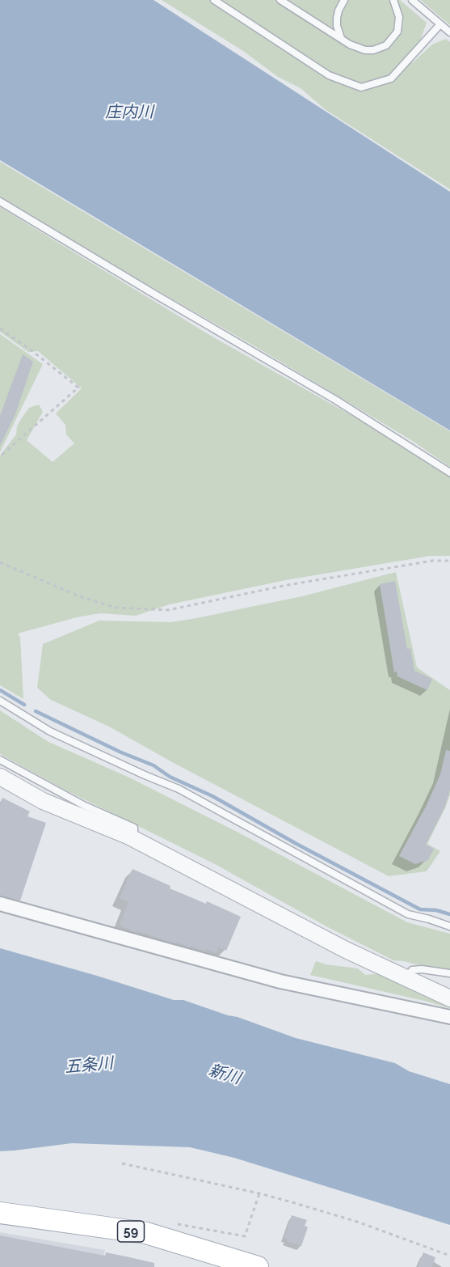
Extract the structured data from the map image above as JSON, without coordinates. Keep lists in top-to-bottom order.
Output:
{
  "streets": {
    "main road": ["59"]
  },
  "water": ["庄内川", "五条川", "新川"]
}
